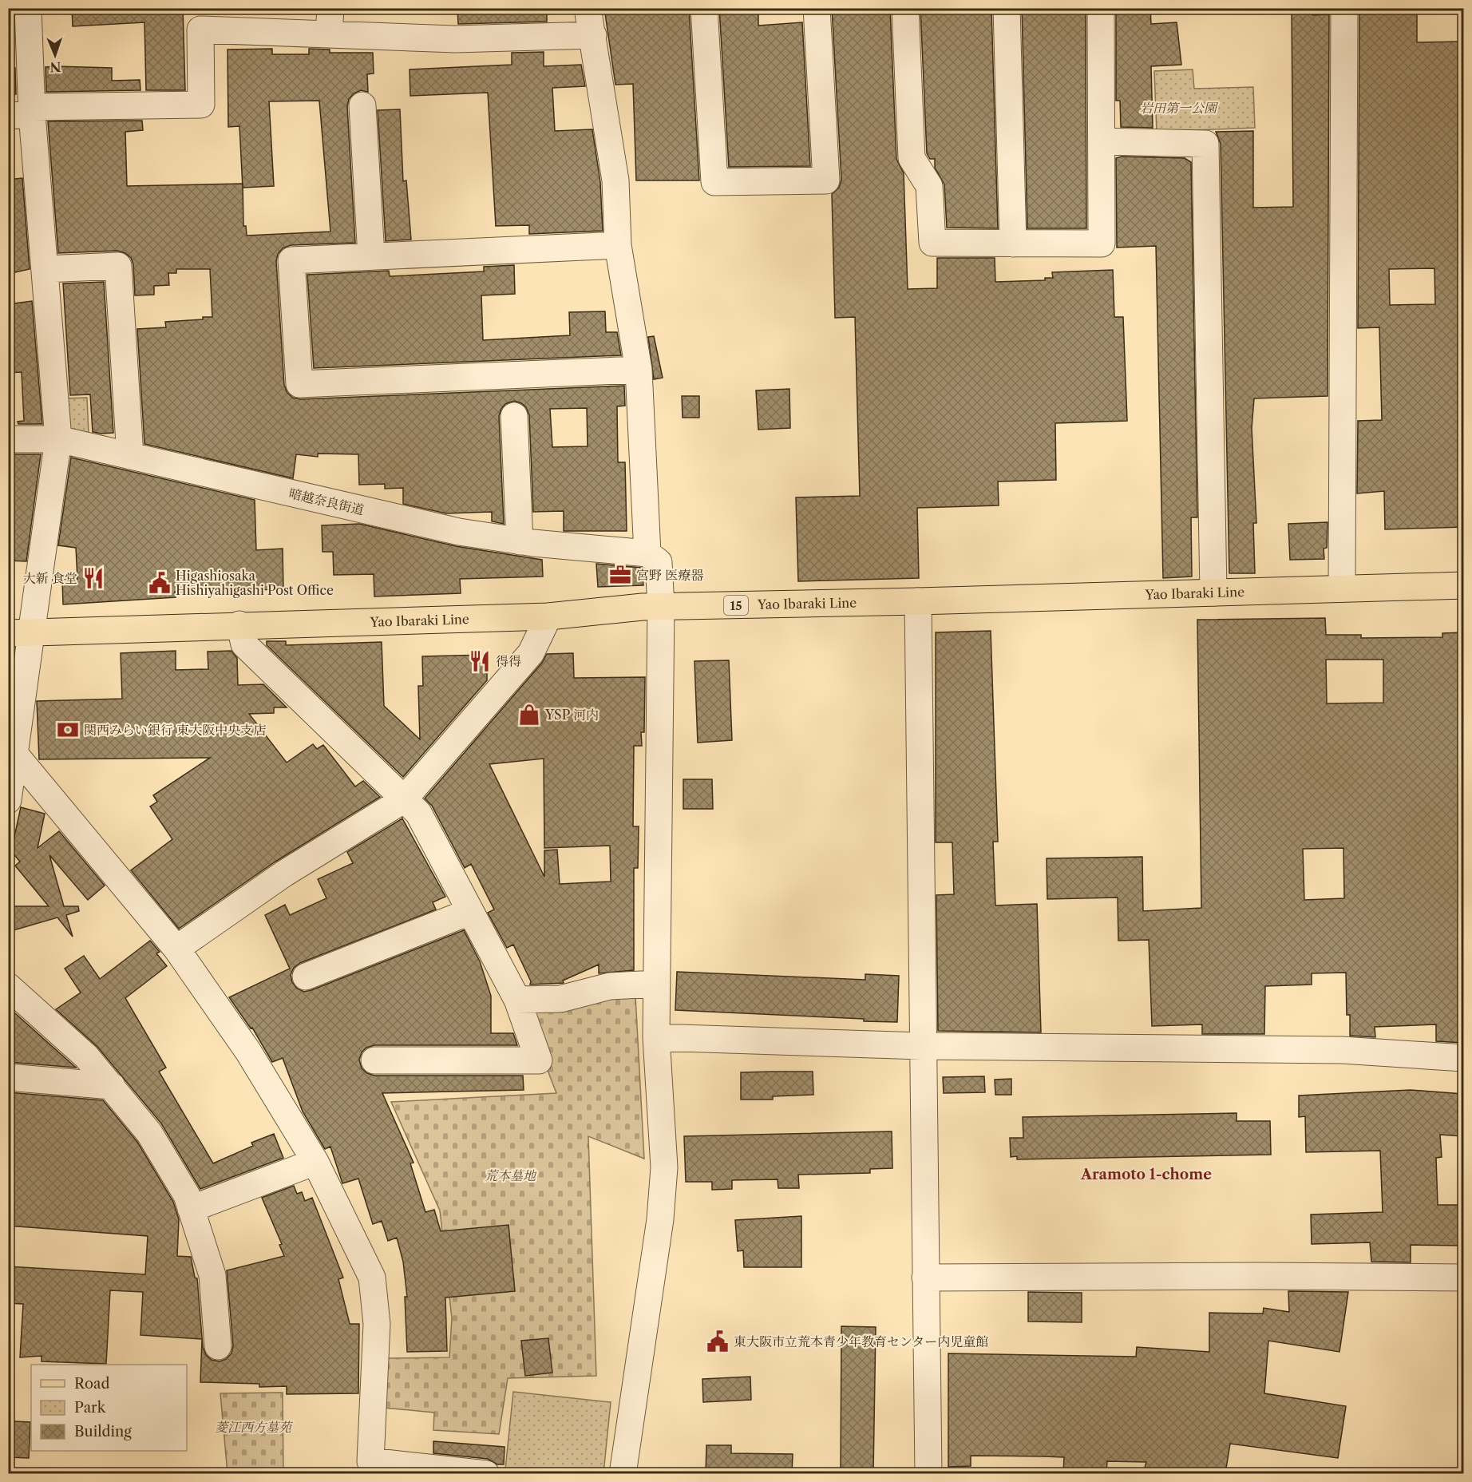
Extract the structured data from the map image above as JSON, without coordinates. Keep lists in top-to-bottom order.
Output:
{
  "streets": {
    "main road": ["Yao Ibaraki Line", "15"],
    "street": ["暗越奈良街道"]
  },
  "districts": ["Aramoto 1-chome"],
  "parks": ["岩田第一公園", "荒本墓地", "菱江西方墓苑"],
  "places": {
    "office": ["宮野 医療器"],
    "restaurant": ["大新 食堂", "得得"],
    "public building": ["Higashiosaka Hishiyahigashi Post Office", "東大阪市立荒本青少年教育センター内児童館"],
    "shop": ["YSP 河内"],
    "bank": ["関西みらい銀行 東大阪中央支店"]
  },
  "legend": ["Road", "Park", "Building"],
  "north": "bottom"
}
